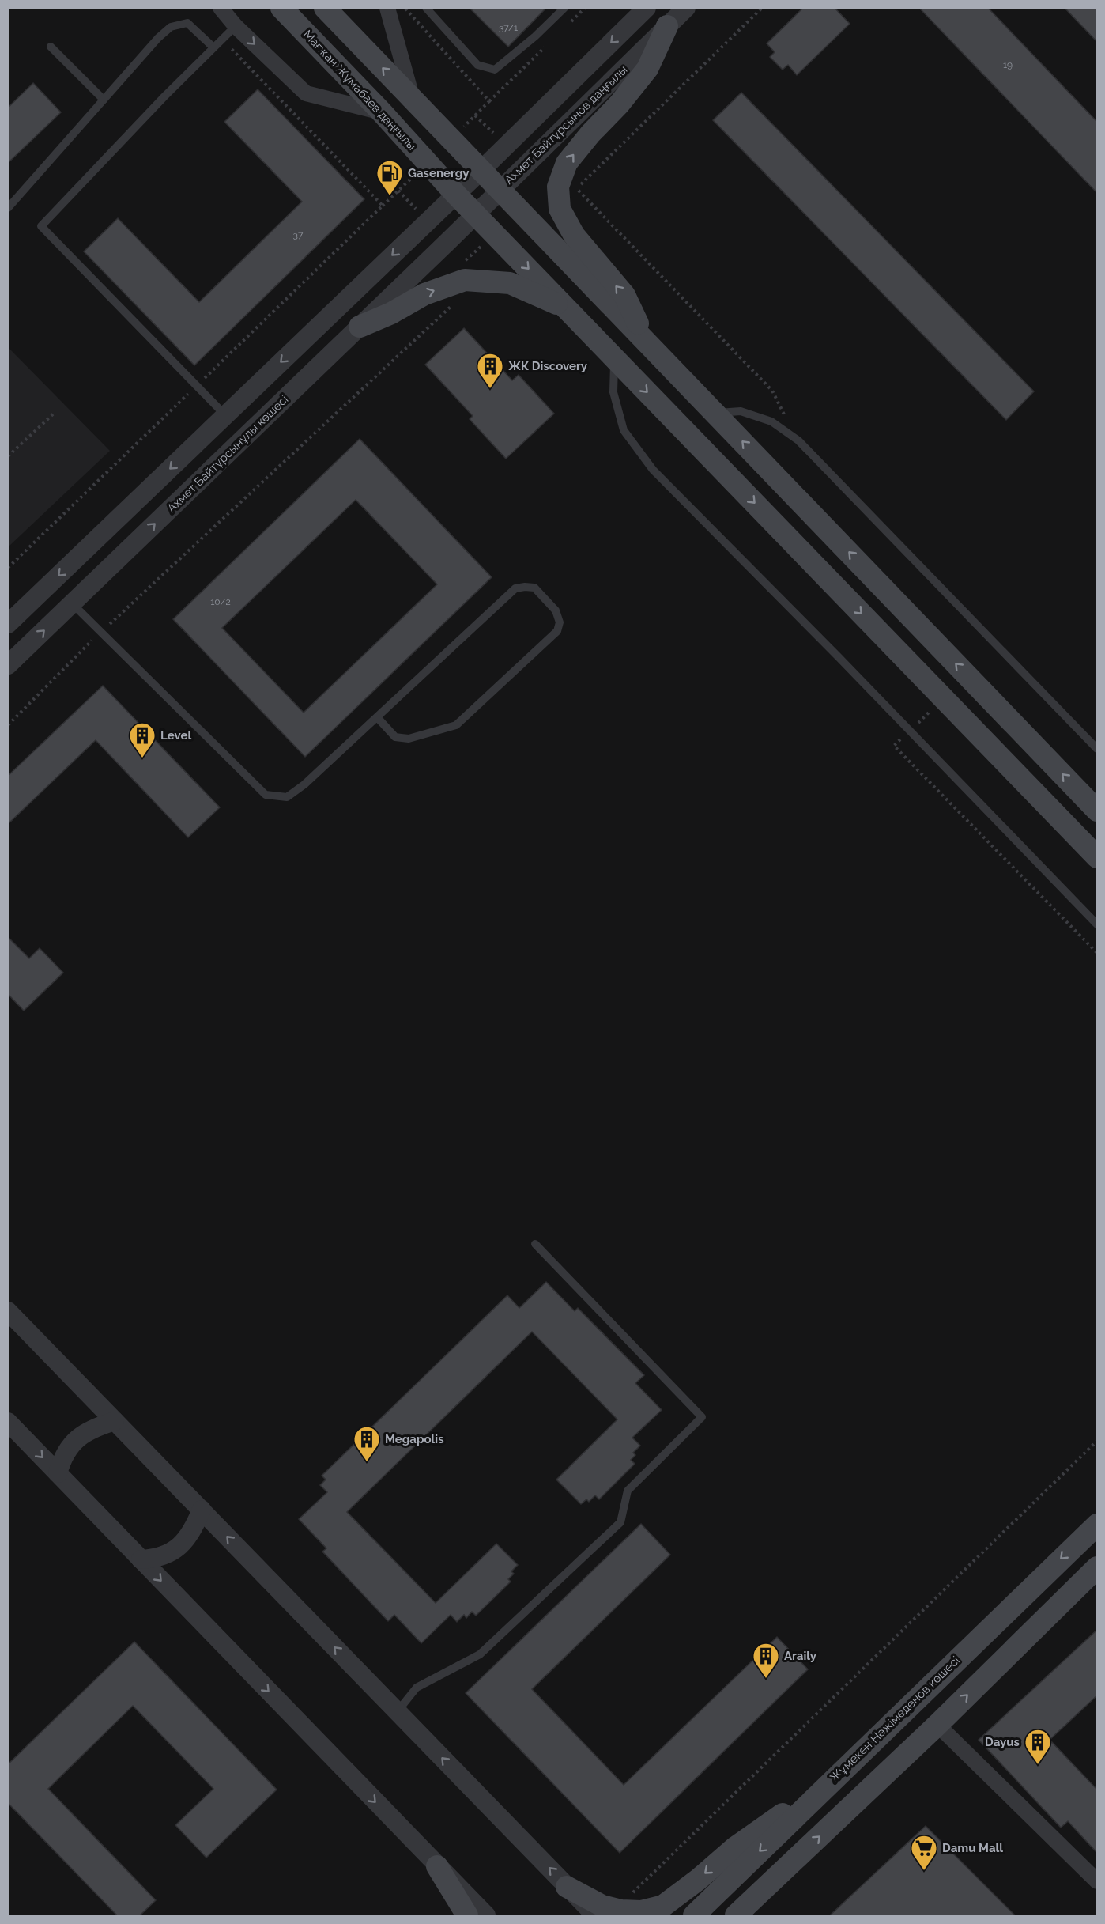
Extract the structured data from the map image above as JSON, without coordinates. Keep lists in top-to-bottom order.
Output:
{
  "streets": {
    "main road": ["Мағжан Жұмабаев даңғылы", "Жұмекен Нәжімеденов көшесі"],
    "street": ["Ахмет Байтұрсынов даңғылы", "Ахмет Байтұрсынұлы көшесі"]
  },
  "crossings": [
    ["Мағжан Жұмабаев даңғылы", "Ахмет Байтұрсынов даңғылы"],
    ["Ахмет Байтұрсынов даңғылы", "Ахмет Байтұрсынұлы көшесі"]
  ],
  "places": {
    "fuel station": ["Gasenergy"],
    "building": [
      "ЖК Discovery",
      "Level",
      "Megapolis",
      "Araily",
      "Dayus"
    ],
    "supermarket": ["Damu Mall"]
  },
  "house_numbers": [
    "37/1",
    "19",
    "37",
    "10/2"
  ]
}
